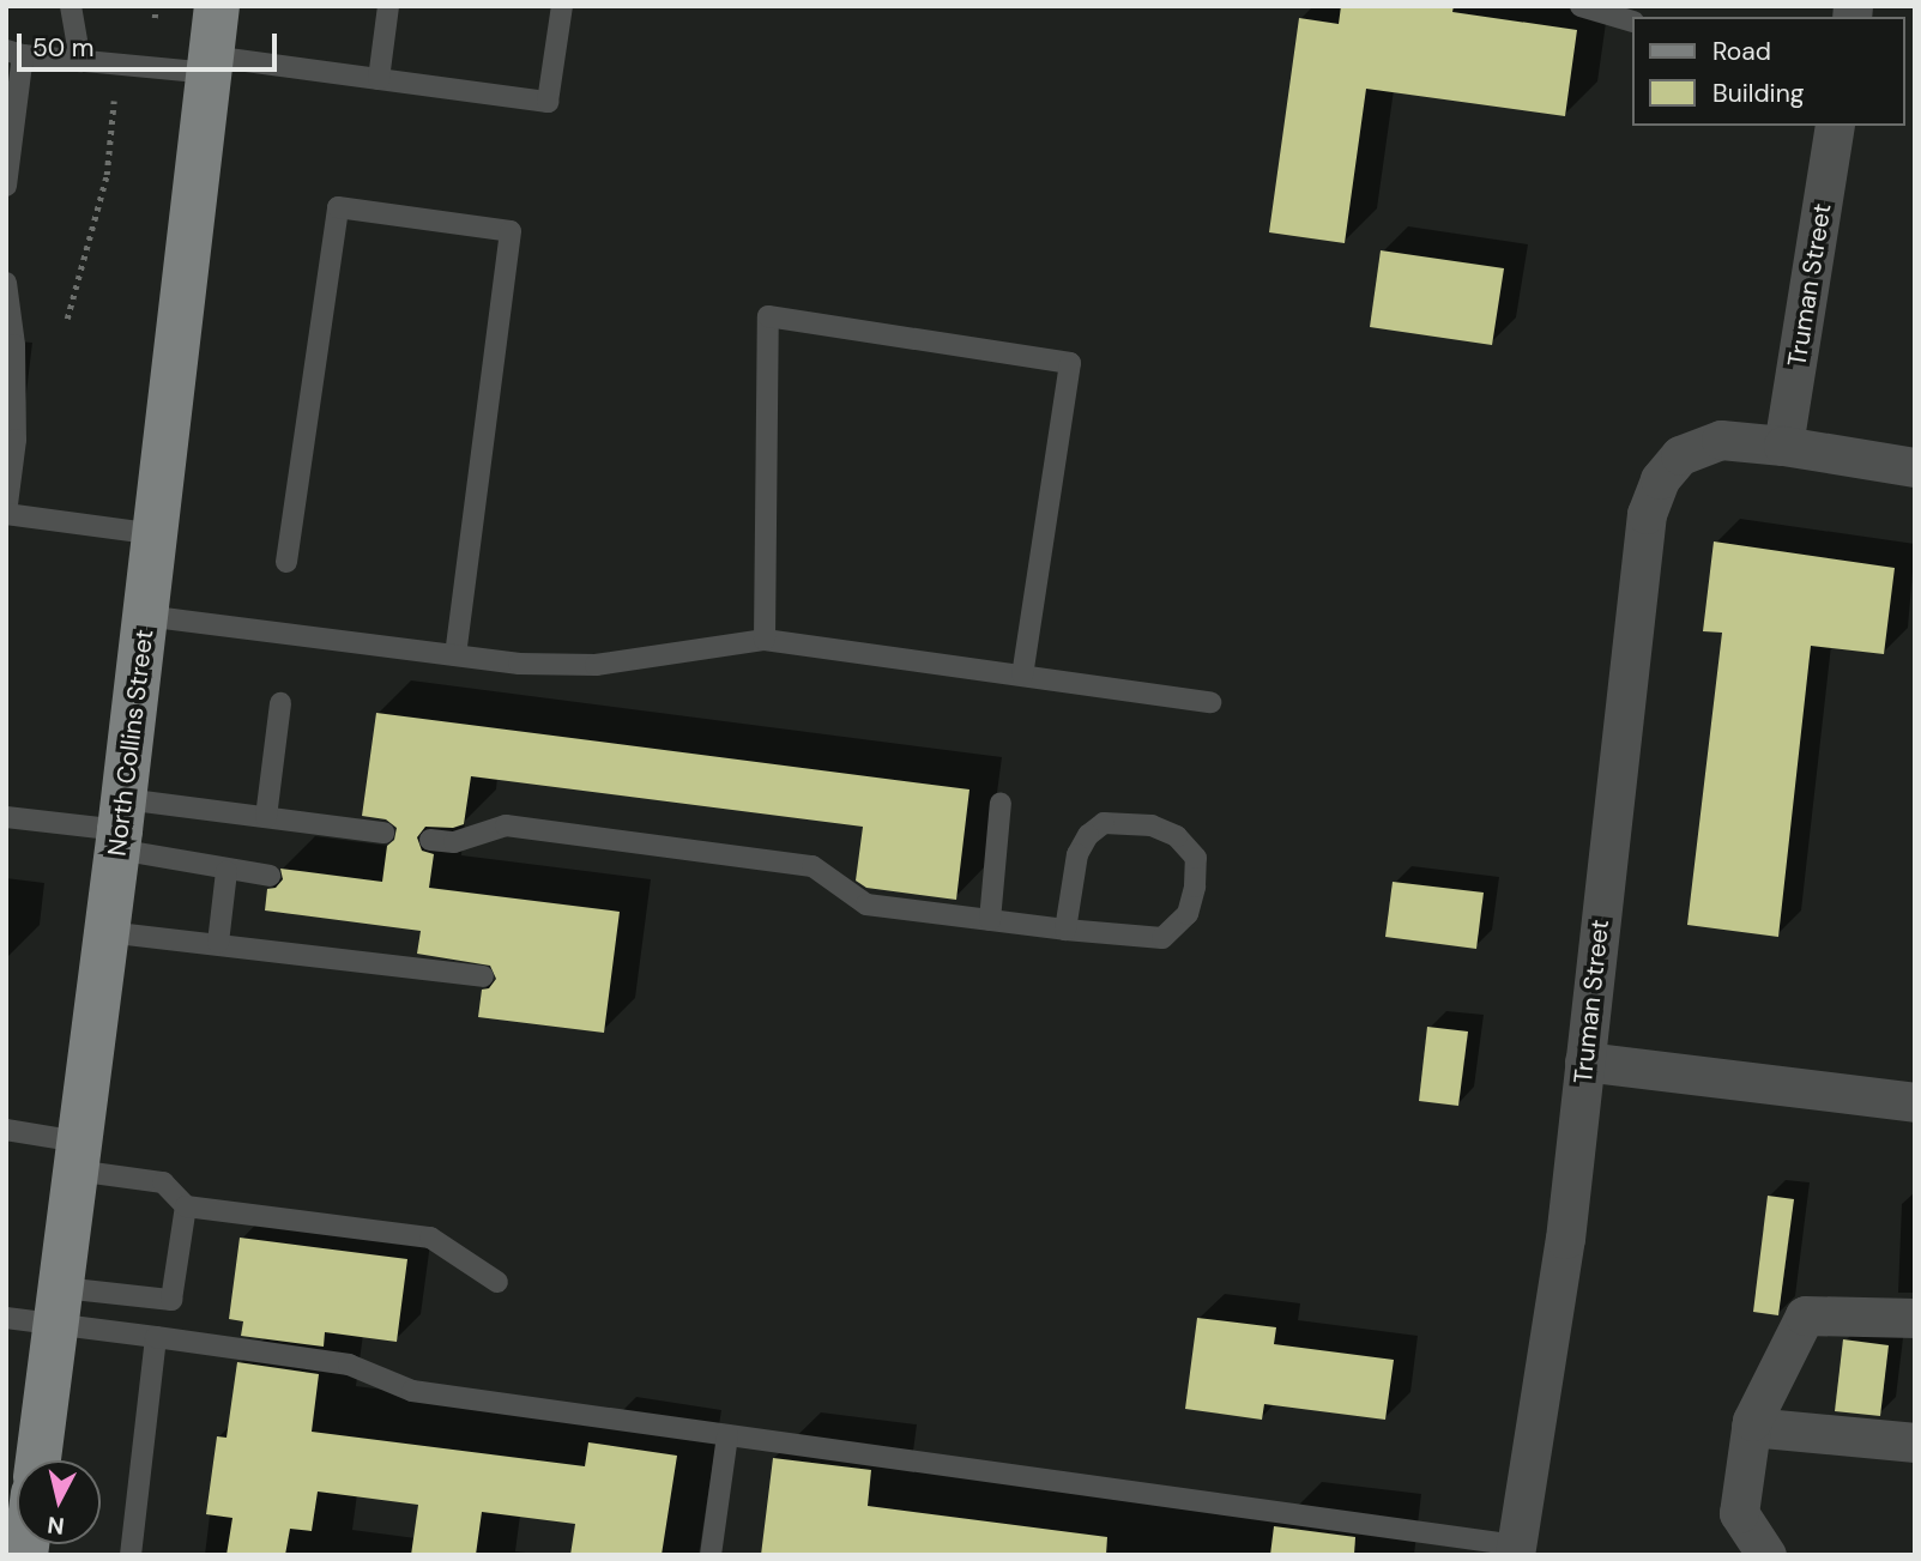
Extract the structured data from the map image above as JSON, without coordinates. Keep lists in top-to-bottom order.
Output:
{
  "streets": {
    "main road": ["North Collins Street"],
    "street": ["Truman Street"]
  },
  "legend": ["Road", "Building"],
  "scale_bar": "50 m",
  "north": "bottom"
}
